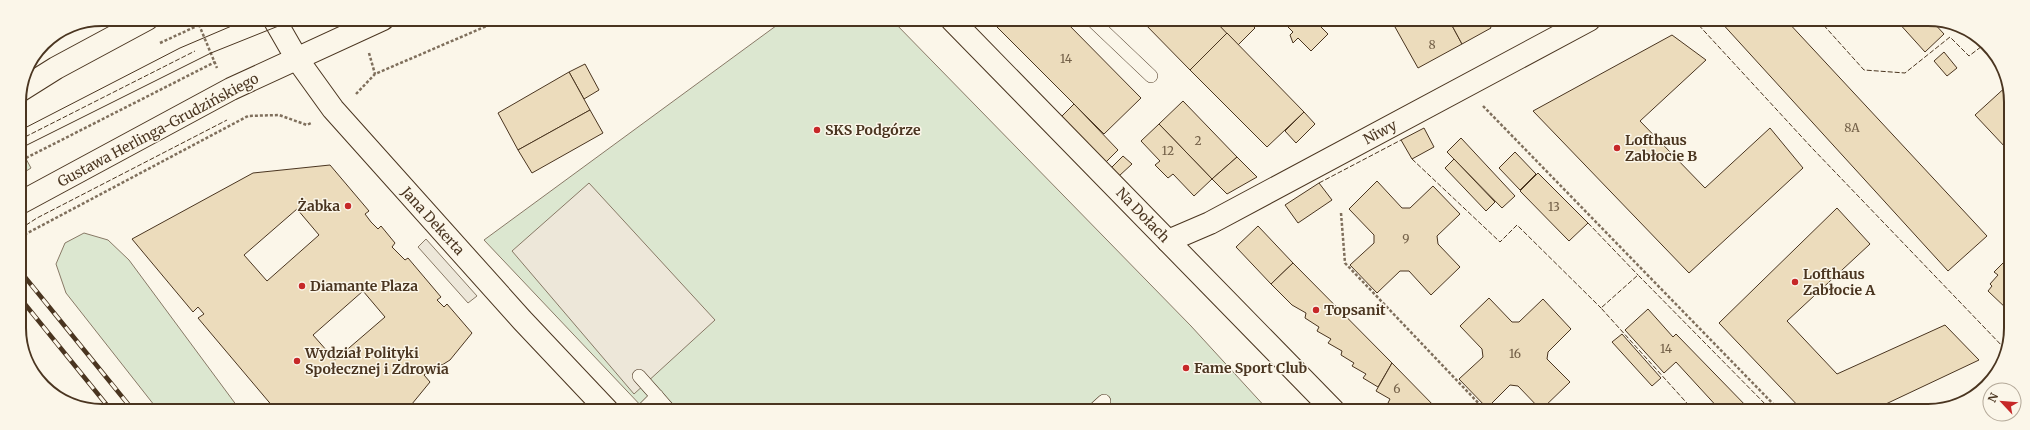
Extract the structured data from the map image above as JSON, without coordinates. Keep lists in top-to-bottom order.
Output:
{
  "streets": {
    "street": [
      "Gustawa Herlinga-Grudzińskiego",
      "Niwy",
      "Na Dołach",
      "Jana Dekerta"
    ]
  },
  "crossings": [
    ["Gustawa Herlinga-Grudzińskiego", "Jana Dekerta"],
    ["Niwy", "Na Dołach"]
  ],
  "places": [
    "SKS Podgórze",
    "Lofthaus Zabłocie B",
    "Żabka",
    "Lofthaus Zabłocie A",
    "Diamante Plaza",
    "Topsanit",
    "Wydział Polityki Społecznej i Zdrowia",
    "Fame Sport Club"
  ],
  "house_numbers": [
    "8",
    "14",
    "8A",
    "2",
    "12",
    "13",
    "9",
    "14",
    "16",
    "6"
  ],
  "north": "top left"
}
